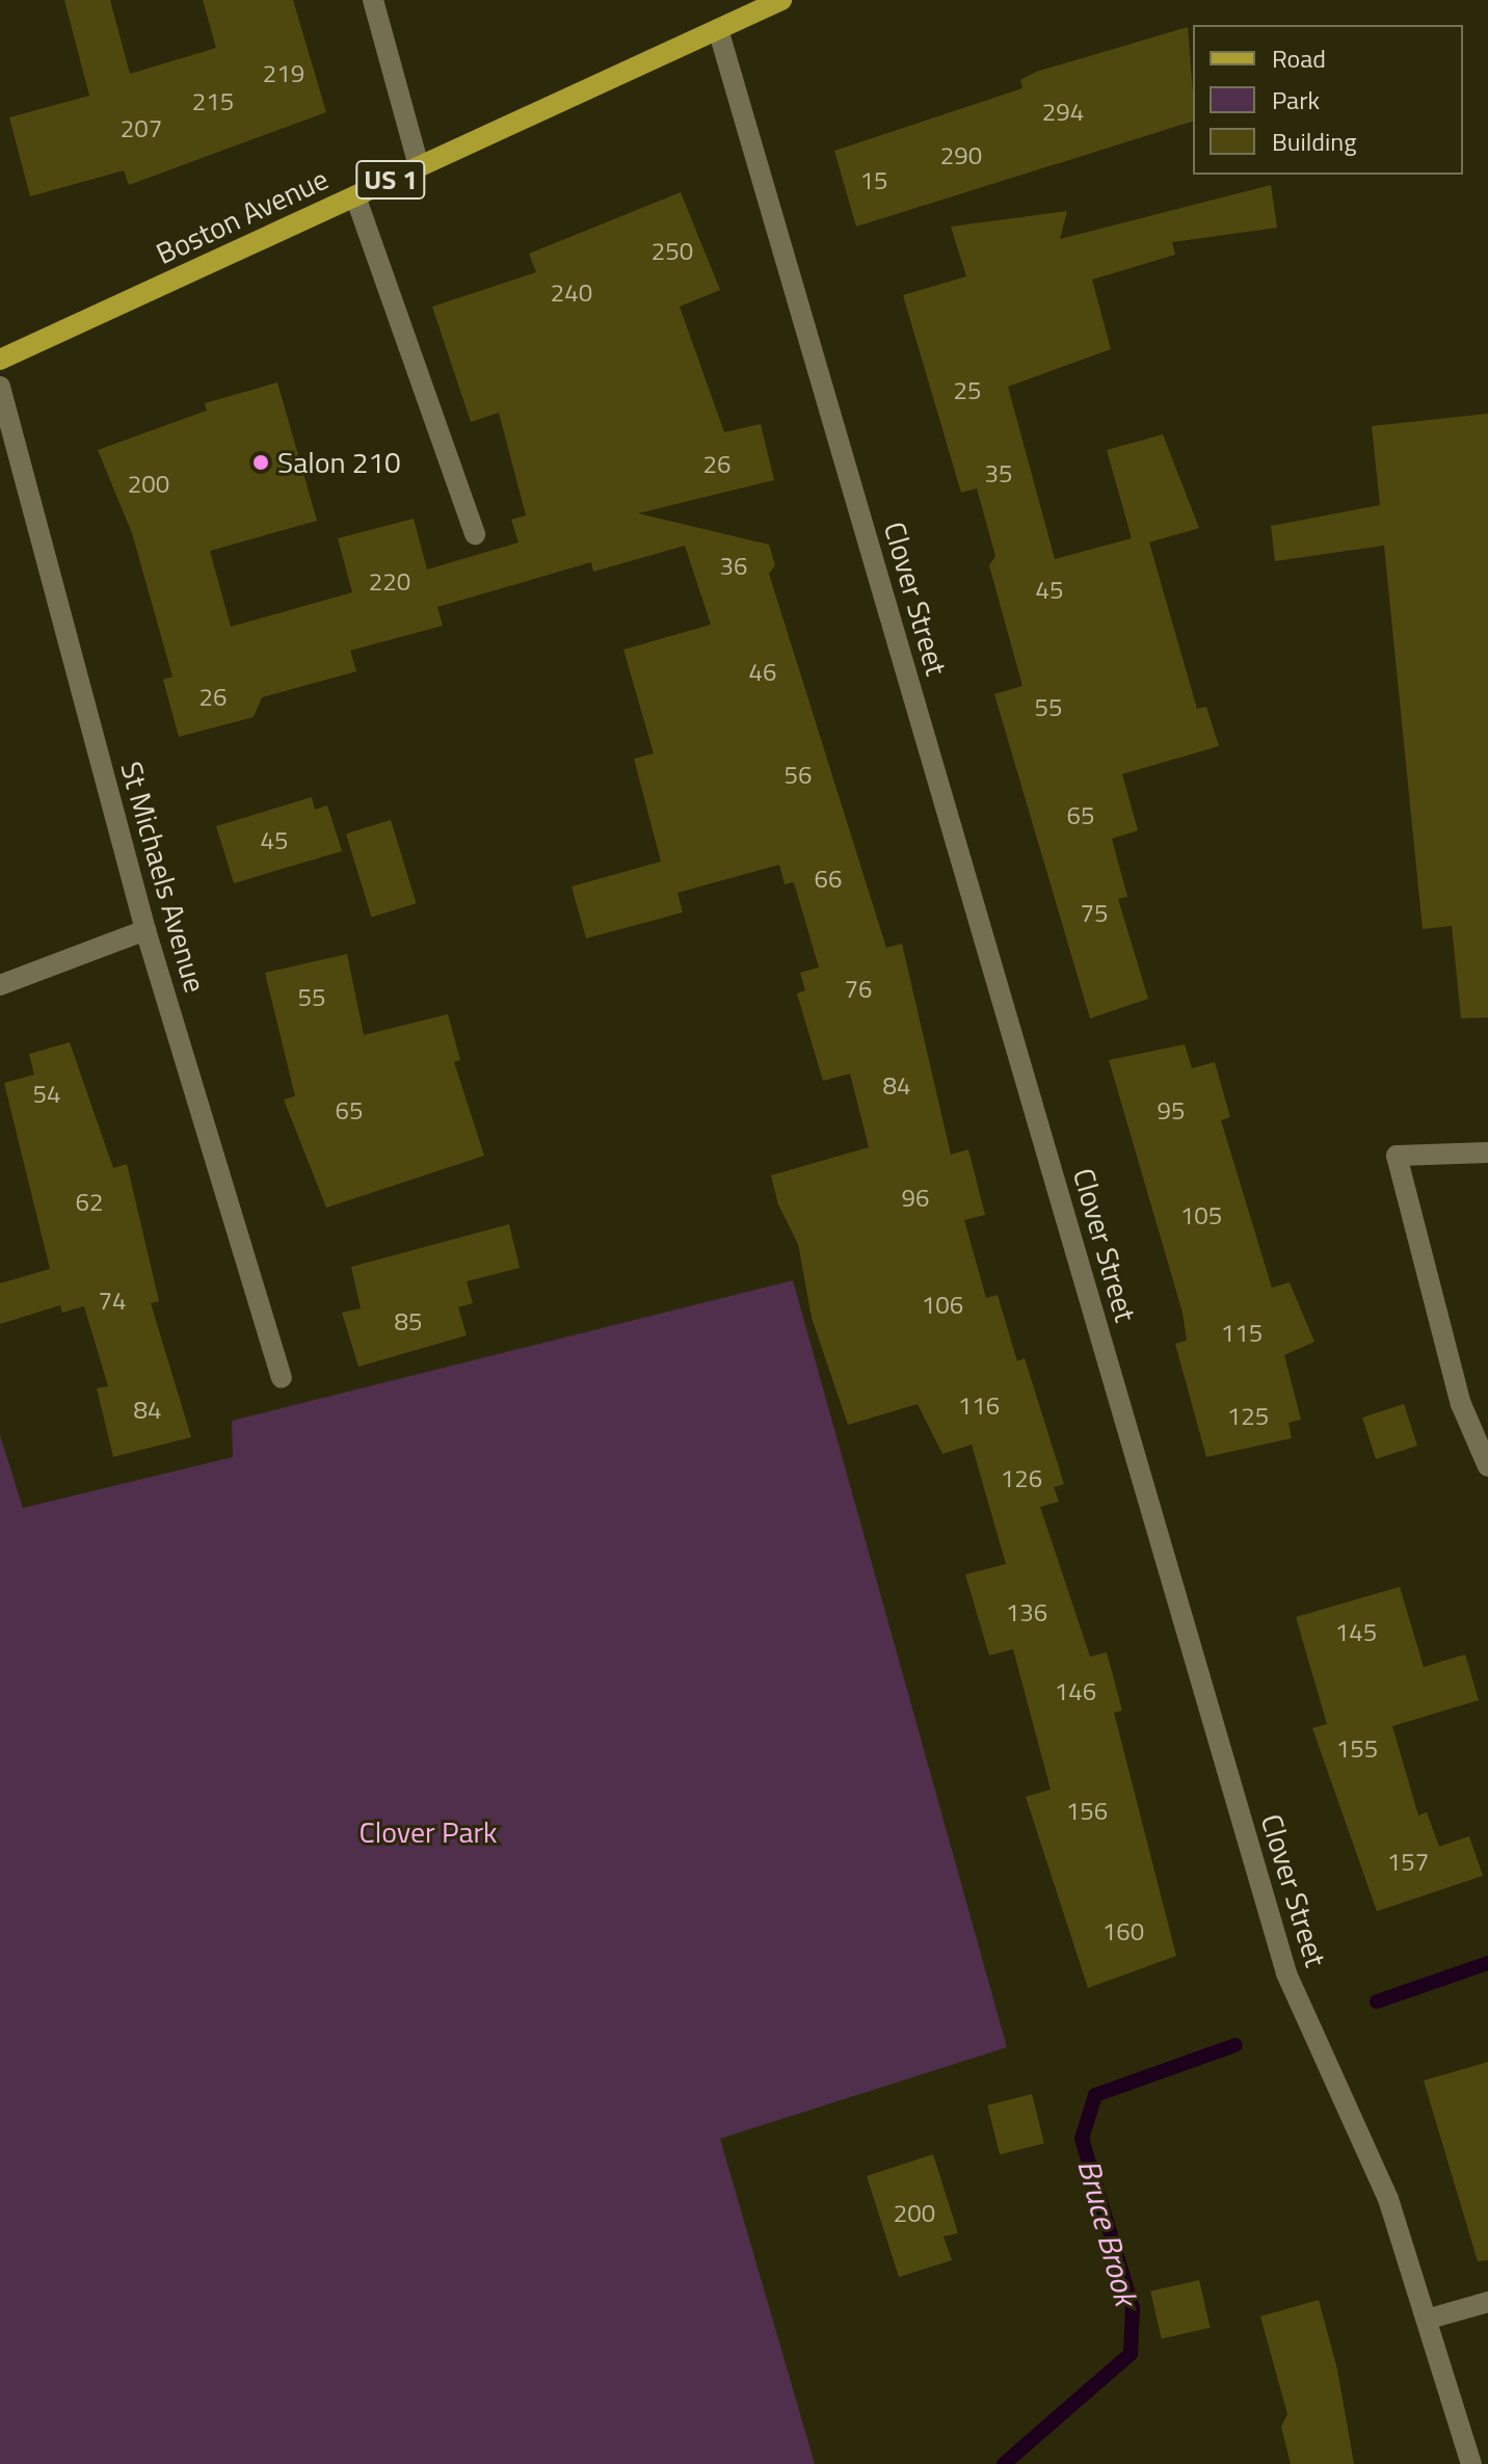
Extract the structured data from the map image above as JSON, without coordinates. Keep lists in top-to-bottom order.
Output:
{
  "streets": {
    "main road": ["US 1", "Boston Avenue"],
    "street": ["Clover Street", "St Michaels Avenue"]
  },
  "crossings": [
    ["Boston Avenue", "Clover Street"]
  ],
  "water": ["Bruce Brook"],
  "parks": ["Clover Park"],
  "places": ["Salon 210"],
  "house_numbers": [
    "219",
    "215",
    "294",
    "207",
    "290",
    "15",
    "250",
    "240",
    "25",
    "26",
    "35",
    "200",
    "36",
    "220",
    "45",
    "46",
    "26",
    "55",
    "56",
    "65",
    "45",
    "66",
    "75",
    "76",
    "55",
    "84",
    "54",
    "65",
    "95",
    "96",
    "62",
    "105",
    "74",
    "106",
    "85",
    "115",
    "116",
    "84",
    "125",
    "126",
    "136",
    "145",
    "146",
    "155",
    "156",
    "157",
    "160",
    "200"
  ],
  "legend": ["Road", "Park", "Building"]
}
